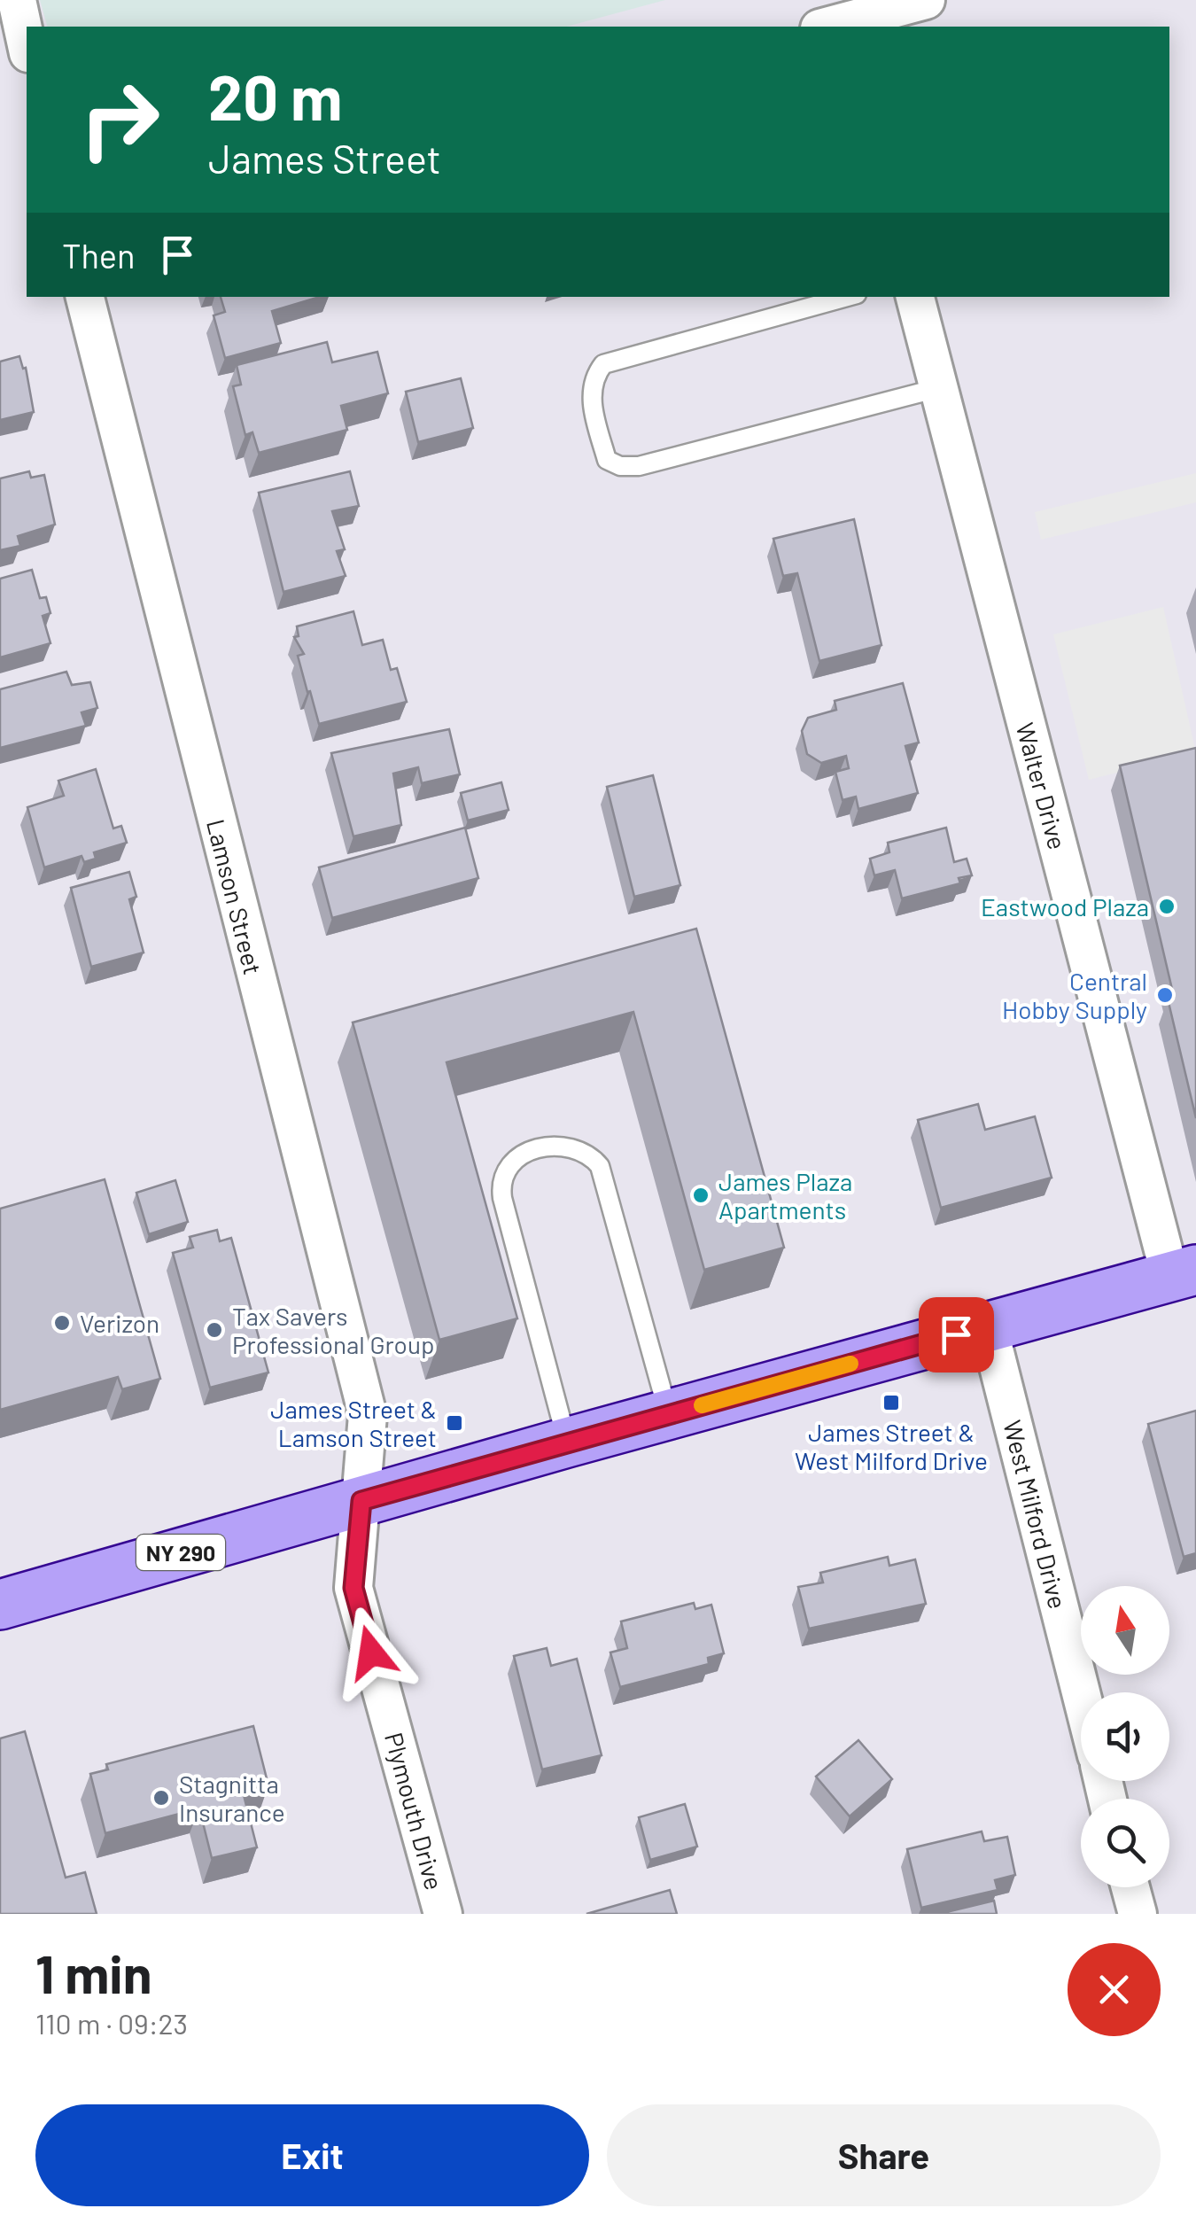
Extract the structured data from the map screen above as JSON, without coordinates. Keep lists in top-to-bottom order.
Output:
{
  "streets": {
    "main road": ["NY 290"],
    "street": [
      "Walter Drive",
      "Lamson Street",
      "West Milford Drive",
      "Plymouth Drive"
    ]
  },
  "crossings": [
    ["Walter Drive", "NY 290"],
    ["Lamson Street", "NY 290"],
    ["Lamson Street", "Plymouth Drive"],
    ["West Milford Drive", "NY 290"],
    ["NY 290", "Plymouth Drive"]
  ],
  "places": {
    "other": [
      "Eastwood Plaza",
      "Central Hobby Supply",
      "James Plaza Apartments",
      "Verizon",
      "Tax Savers Professional Group",
      "Stagnitta Insurance"
    ],
    "transit": ["James Street & West Milford Drive", "James Street & Lamson Street"]
  },
  "north": "top",
  "page": {
    "turn": ["20 m", "James Street"],
    "then": "Then",
    "heading": ["1 min", "110 m · 09:23"],
    "buttons": ["Exit", "Share"]
  }
}
